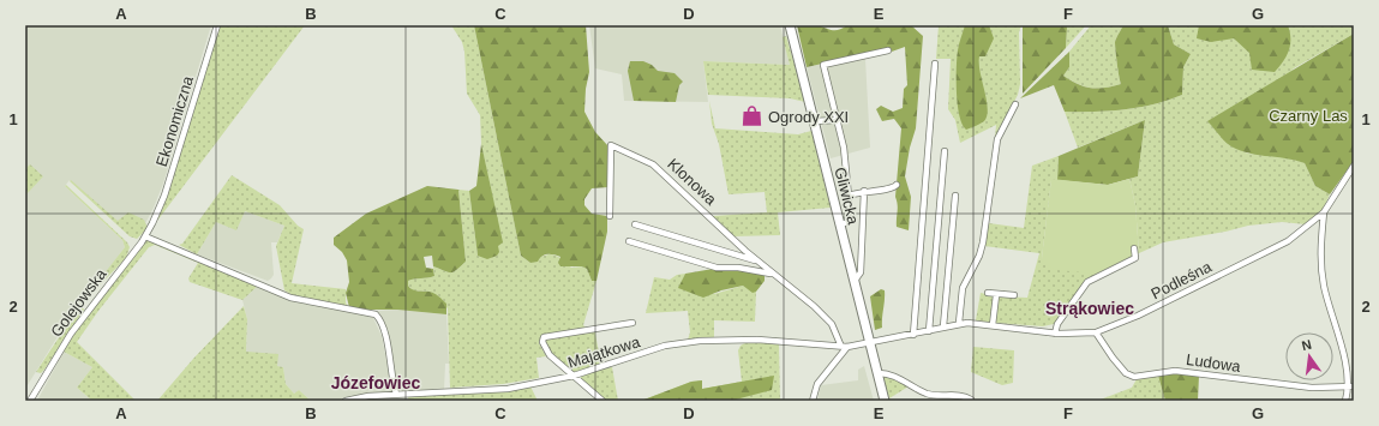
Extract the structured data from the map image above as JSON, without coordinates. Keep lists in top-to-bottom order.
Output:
{
  "streets": {
    "main road": ["Gliwicka"],
    "street": [
      "Ekonomiczna",
      "Klonowa",
      "Podleśna",
      "Golejowska",
      "Majątkowa",
      "Ludowa"
    ]
  },
  "crossings": [
    ["Ekonomiczna", "Golejowska"],
    ["Klonowa", "Majątkowa"],
    ["Gliwicka", "Podleśna"],
    ["Gliwicka", "Majątkowa"],
    ["Podleśna", "Majątkowa"],
    ["Podleśna", "Ludowa"]
  ],
  "districts": ["Strąkowiec", "Józefowiec"],
  "parks": ["Czarny Las"],
  "places": {
    "shop": ["Ogrody XXI"]
  },
  "north": "top",
  "grid": {
    "columns": [
      "A",
      "B",
      "C",
      "D",
      "E",
      "F",
      "G"
    ],
    "rows": ["1", "2"]
  }
}
